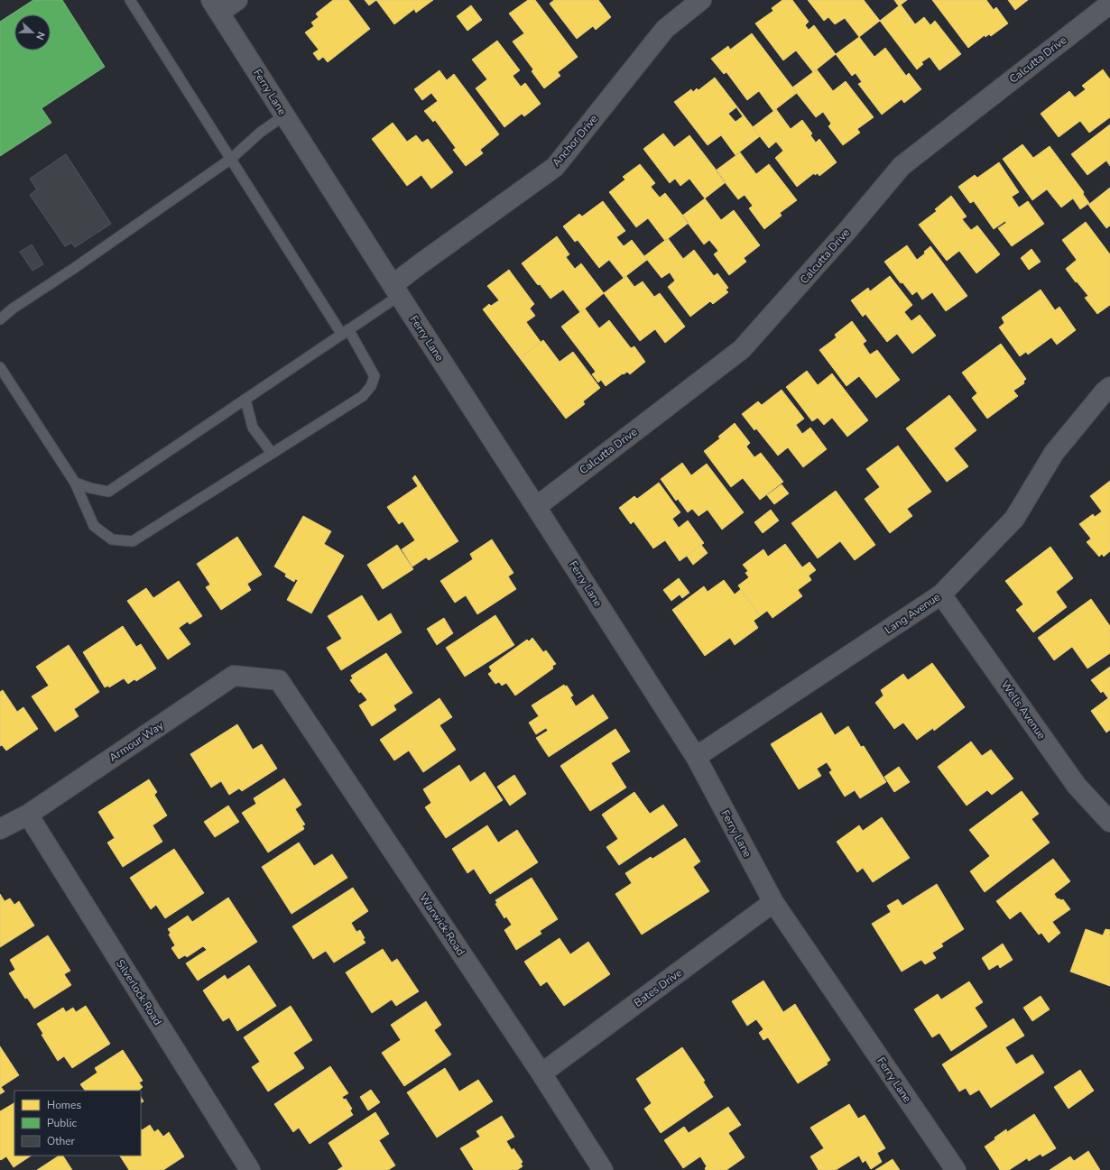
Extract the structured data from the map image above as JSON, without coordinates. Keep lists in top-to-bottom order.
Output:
{
  "streets": {
    "street": [
      "Calcutta Drive",
      "Ferry Lane",
      "Anchor Drive",
      "Lang Avenue",
      "Wells Avenue",
      "Armour Way",
      "Warwick Road",
      "Bates Drive",
      "Silverlock Road"
    ]
  },
  "crossings": [
    ["Calcutta Drive", "Ferry Lane"],
    ["Ferry Lane", "Anchor Drive"],
    ["Ferry Lane", "Lang Avenue"],
    ["Ferry Lane", "Bates Drive"],
    ["Lang Avenue", "Wells Avenue"],
    ["Armour Way", "Warwick Road"],
    ["Armour Way", "Silverlock Road"],
    ["Warwick Road", "Bates Drive"]
  ],
  "legend": ["Homes", "Public", "Other"],
  "north": "right"
}
